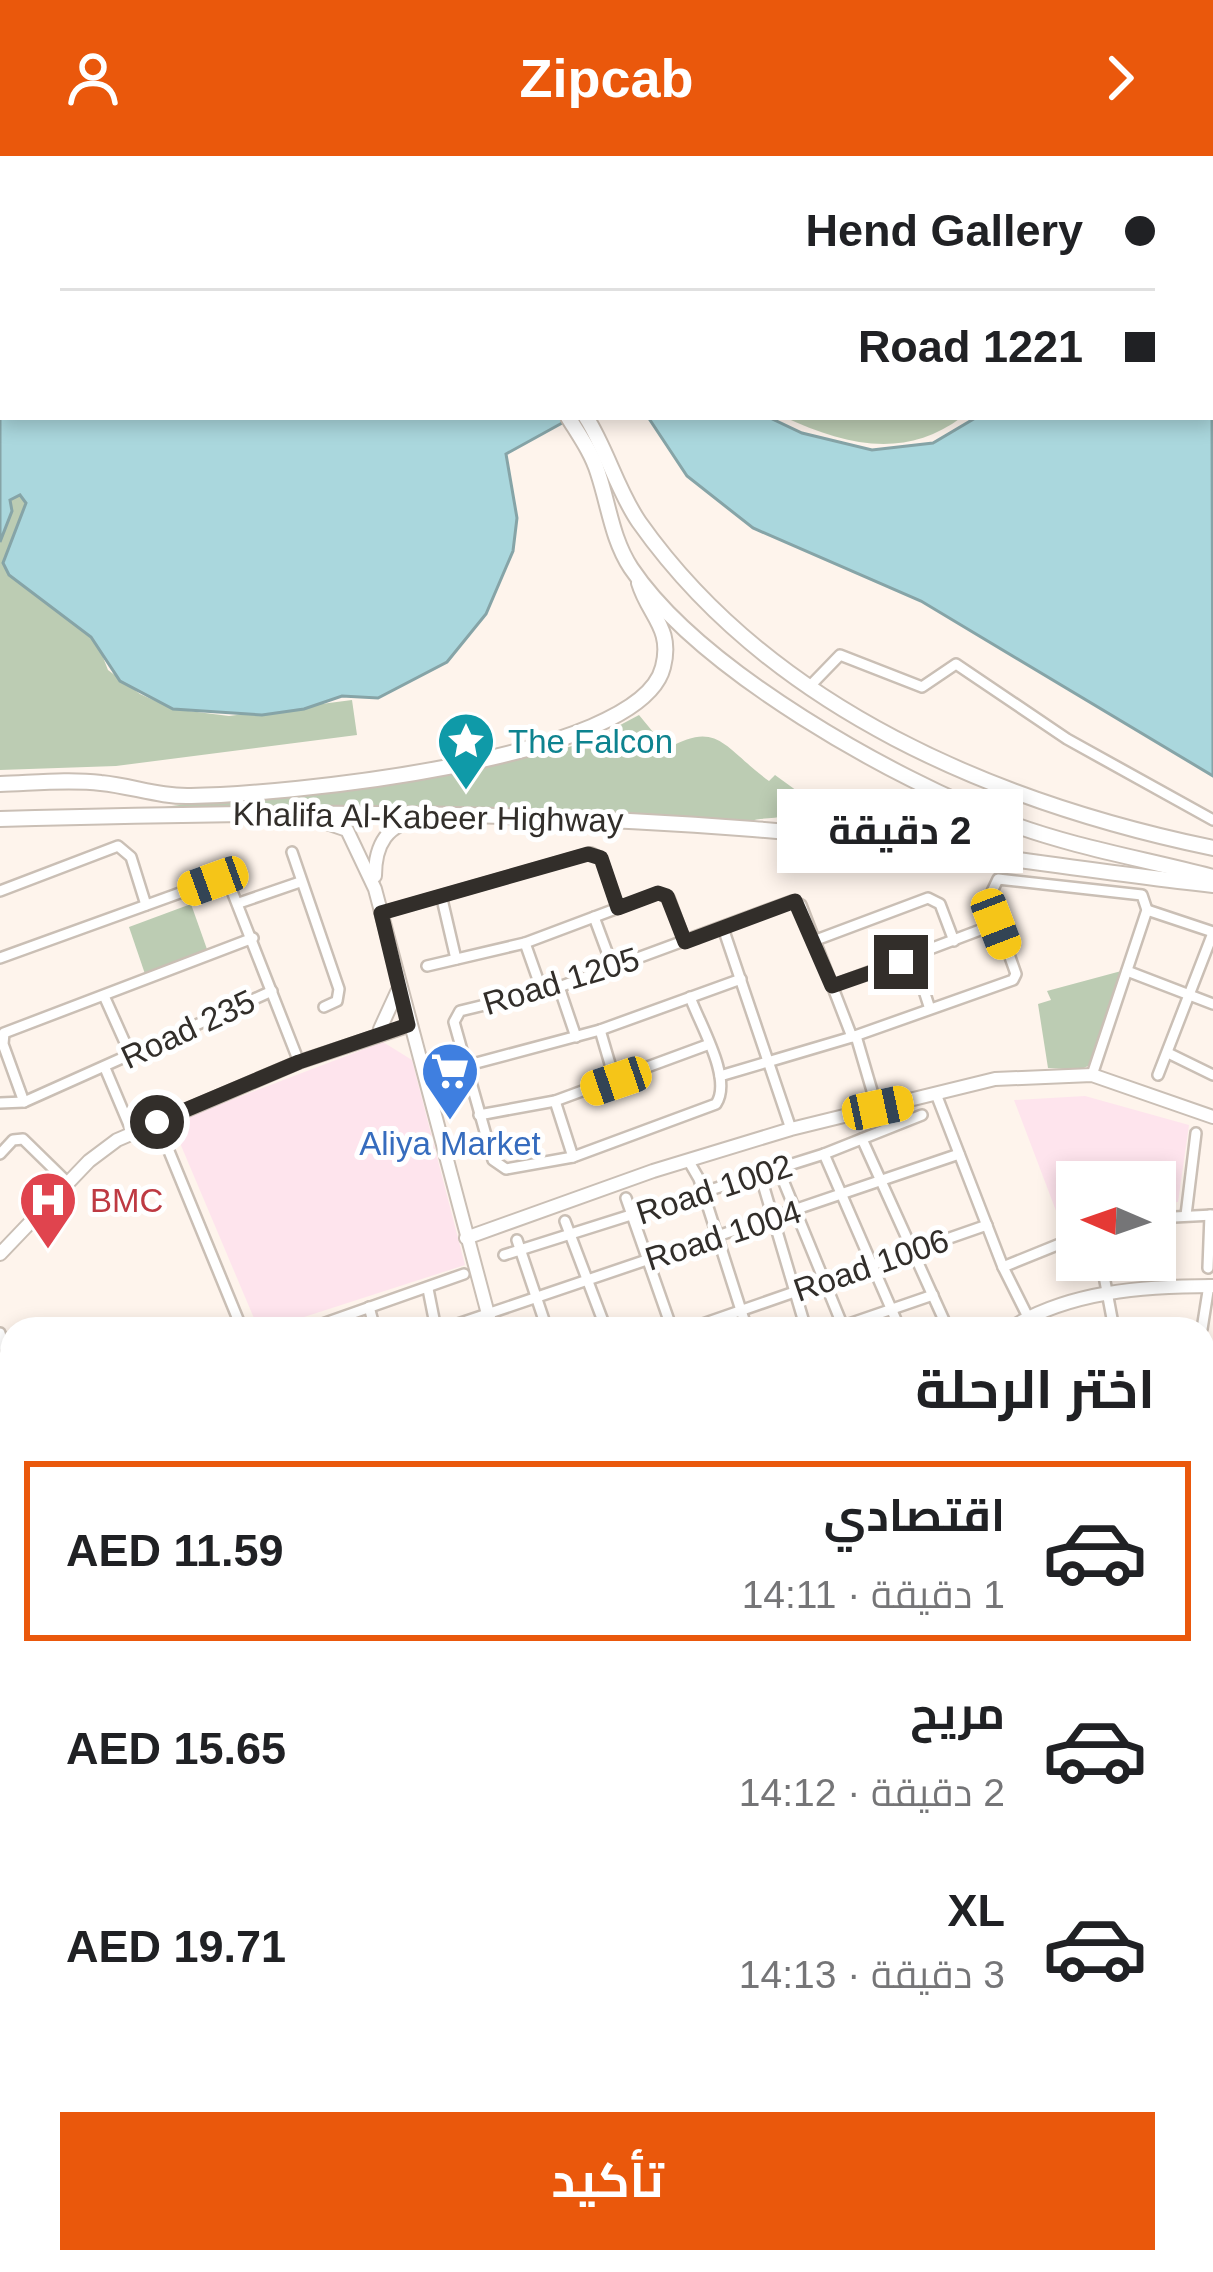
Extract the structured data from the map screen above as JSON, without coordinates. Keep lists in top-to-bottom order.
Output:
{
  "streets": {
    "main road": ["Khalifa Al-Kabeer Highway"],
    "street": [
      "Road 1205",
      "Road 235",
      "Road 1002",
      "Road 1004",
      "Road 1006"
    ]
  },
  "places": {
    "place": ["The Falcon"],
    "supermarket": ["Aliya Market"],
    "hospital": ["BMC"]
  },
  "north": "left",
  "page": {
    "header": "Zipcab",
    "banner": ["Hend Gallery", "Road 1221"],
    "bubble": "2 دقيقة",
    "heading": "اختر الرحلة",
    "list": [
      {
        "name": "اقتصادي",
        "note": "1 دقيقة · 14:11",
        "value": "AED 11.59"
      },
      {
        "name": "مريح",
        "note": "2 دقيقة · 14:12",
        "value": "AED 15.65"
      },
      {
        "name": "XL",
        "note": "3 دقيقة · 14:13",
        "value": "AED 19.71"
      }
    ],
    "buttons": "تأكيد"
  }
}
